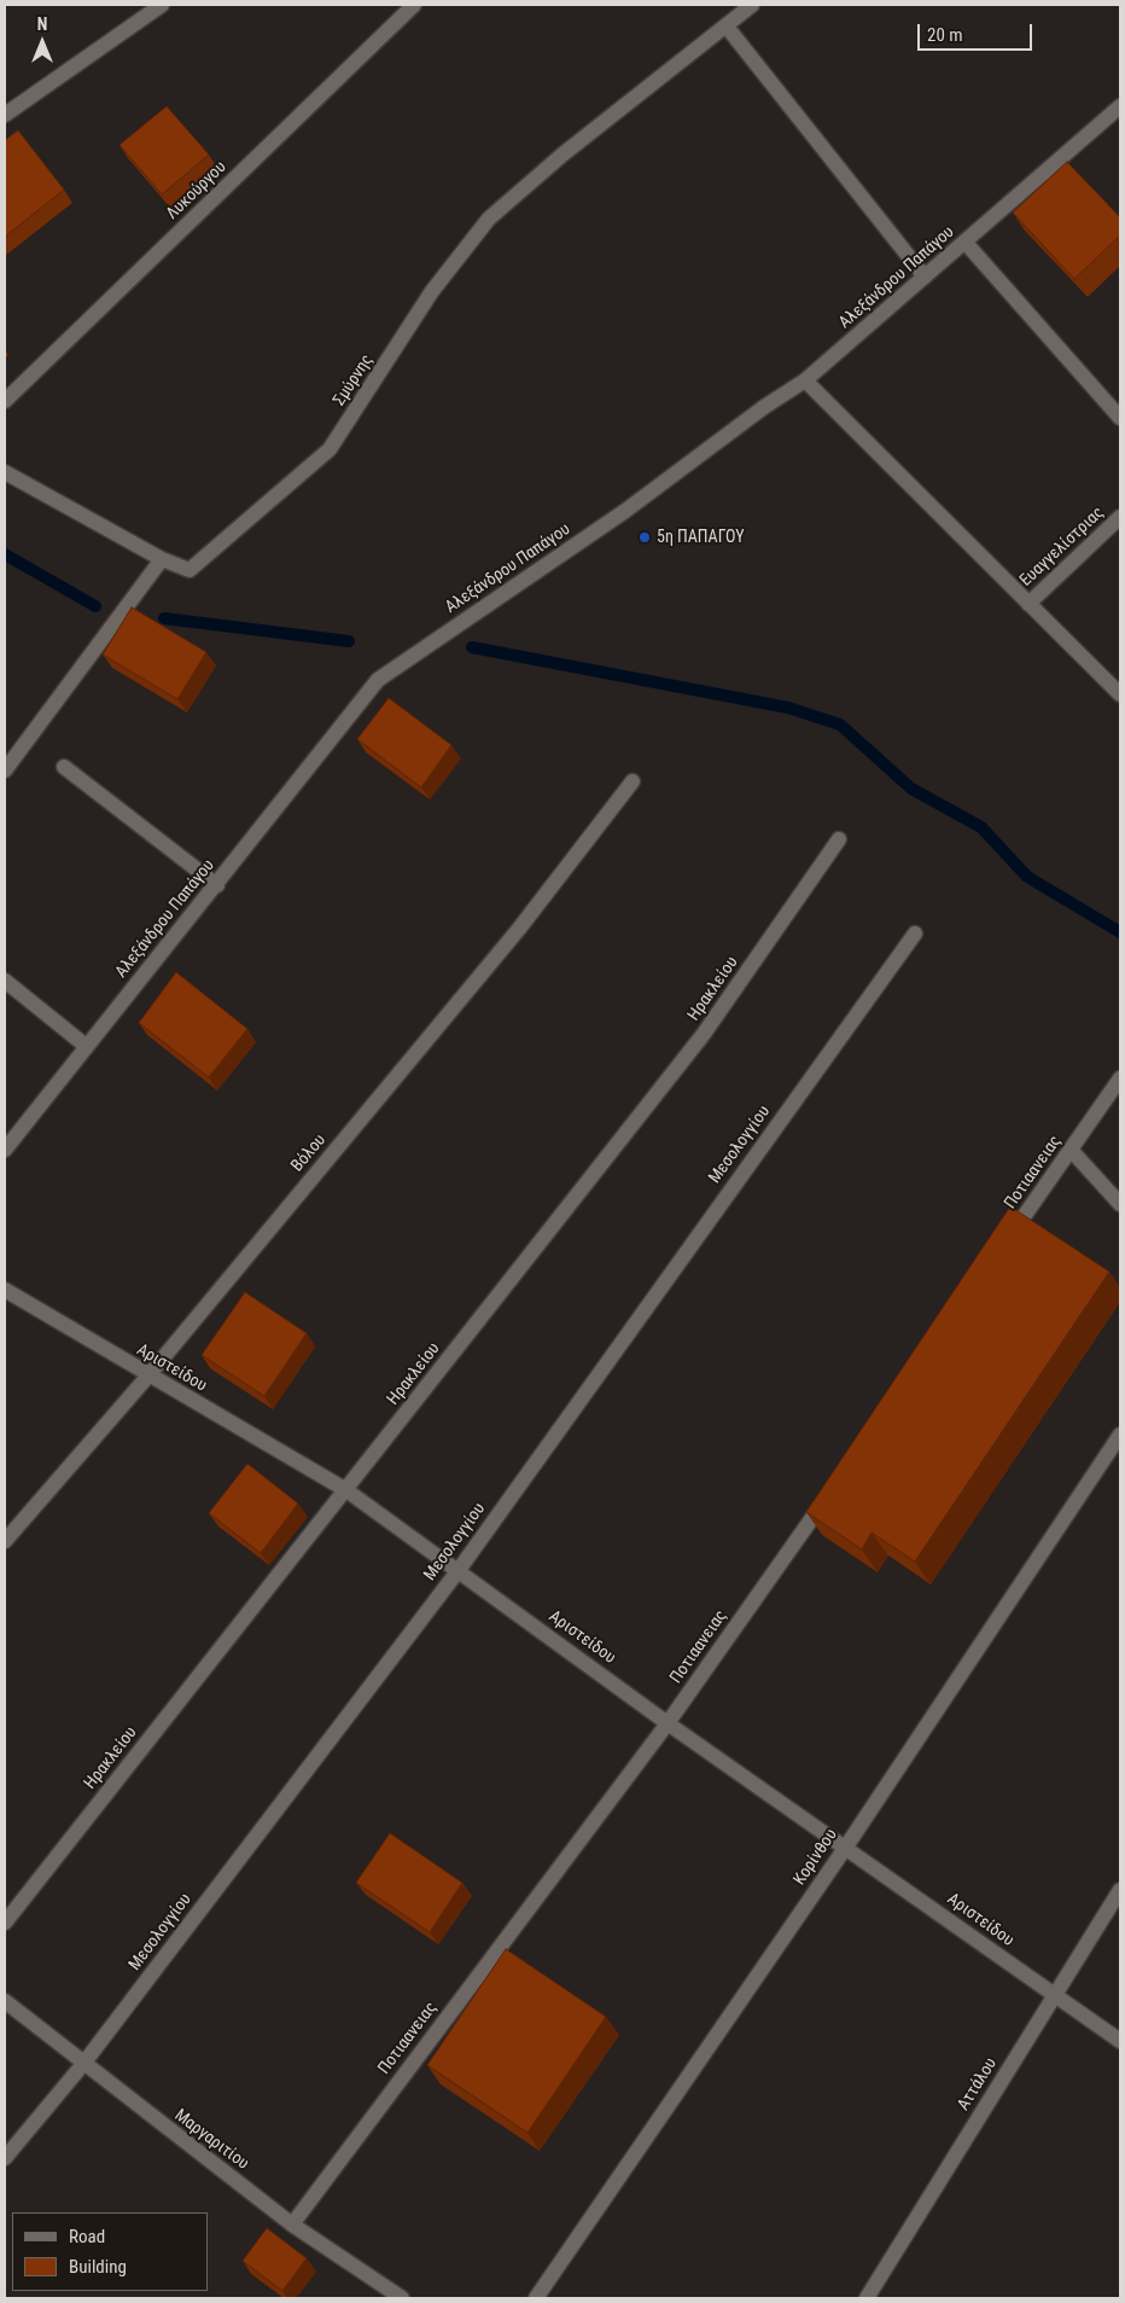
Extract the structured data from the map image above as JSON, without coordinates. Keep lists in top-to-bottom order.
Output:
{
  "streets": {
    "street": [
      "Λυκούργου",
      "Αλεξάνδρου Παπάγου",
      "Σμύρνης",
      "Ευαγγελίστριας",
      "Ηρακλείου",
      "Μεσολογγίου",
      "Βόλου",
      "Ποτιαανειας",
      "Αριστείδου",
      "Κορίνθου",
      "Αττάλου",
      "Μαργαριτίου"
    ]
  },
  "crossings": [
    ["Ηρακλείου", "Αριστείδου"],
    ["Μεσολογγίου", "Αριστείδου"],
    ["Μεσολογγίου", "Μαργαριτίου"],
    ["Βόλου", "Αριστείδου"],
    ["Ποτιαανειας", "Αριστείδου"],
    ["Ποτιαανειας", "Μαργαριτίου"],
    ["Αριστείδου", "Κορίνθου"],
    ["Αριστείδου", "Αττάλου"]
  ],
  "places": ["5η ΠΑΠΑΓΟΥ"],
  "legend": ["Road", "Building"],
  "scale_bar": "20 m",
  "north": "top"
}
